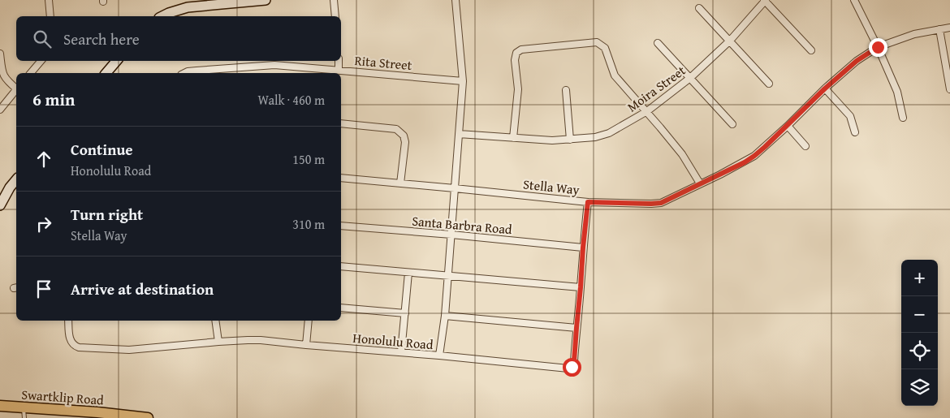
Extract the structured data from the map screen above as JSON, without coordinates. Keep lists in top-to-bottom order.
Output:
{
  "streets": {
    "main road": ["Swartklip Road"],
    "street": [
      "Rita Street",
      "Moira Street",
      "Stella Way",
      "Santa Barbra Road",
      "Honolulu Road"
    ]
  },
  "crossings": [
    ["Stella Way", "Honolulu Road"],
    ["Santa Barbra Road", "Honolulu Road"]
  ],
  "page": {
    "search": "Search here",
    "heading": ["6 min", "Walk · 460 m"],
    "list": [
      ["Continue", "Honolulu Road", "150 m"],
      ["Turn right", "Stella Way", "310 m"],
      "Arrive at destination"
    ],
    "map_buttons": ["+", "−"]
  }
}
